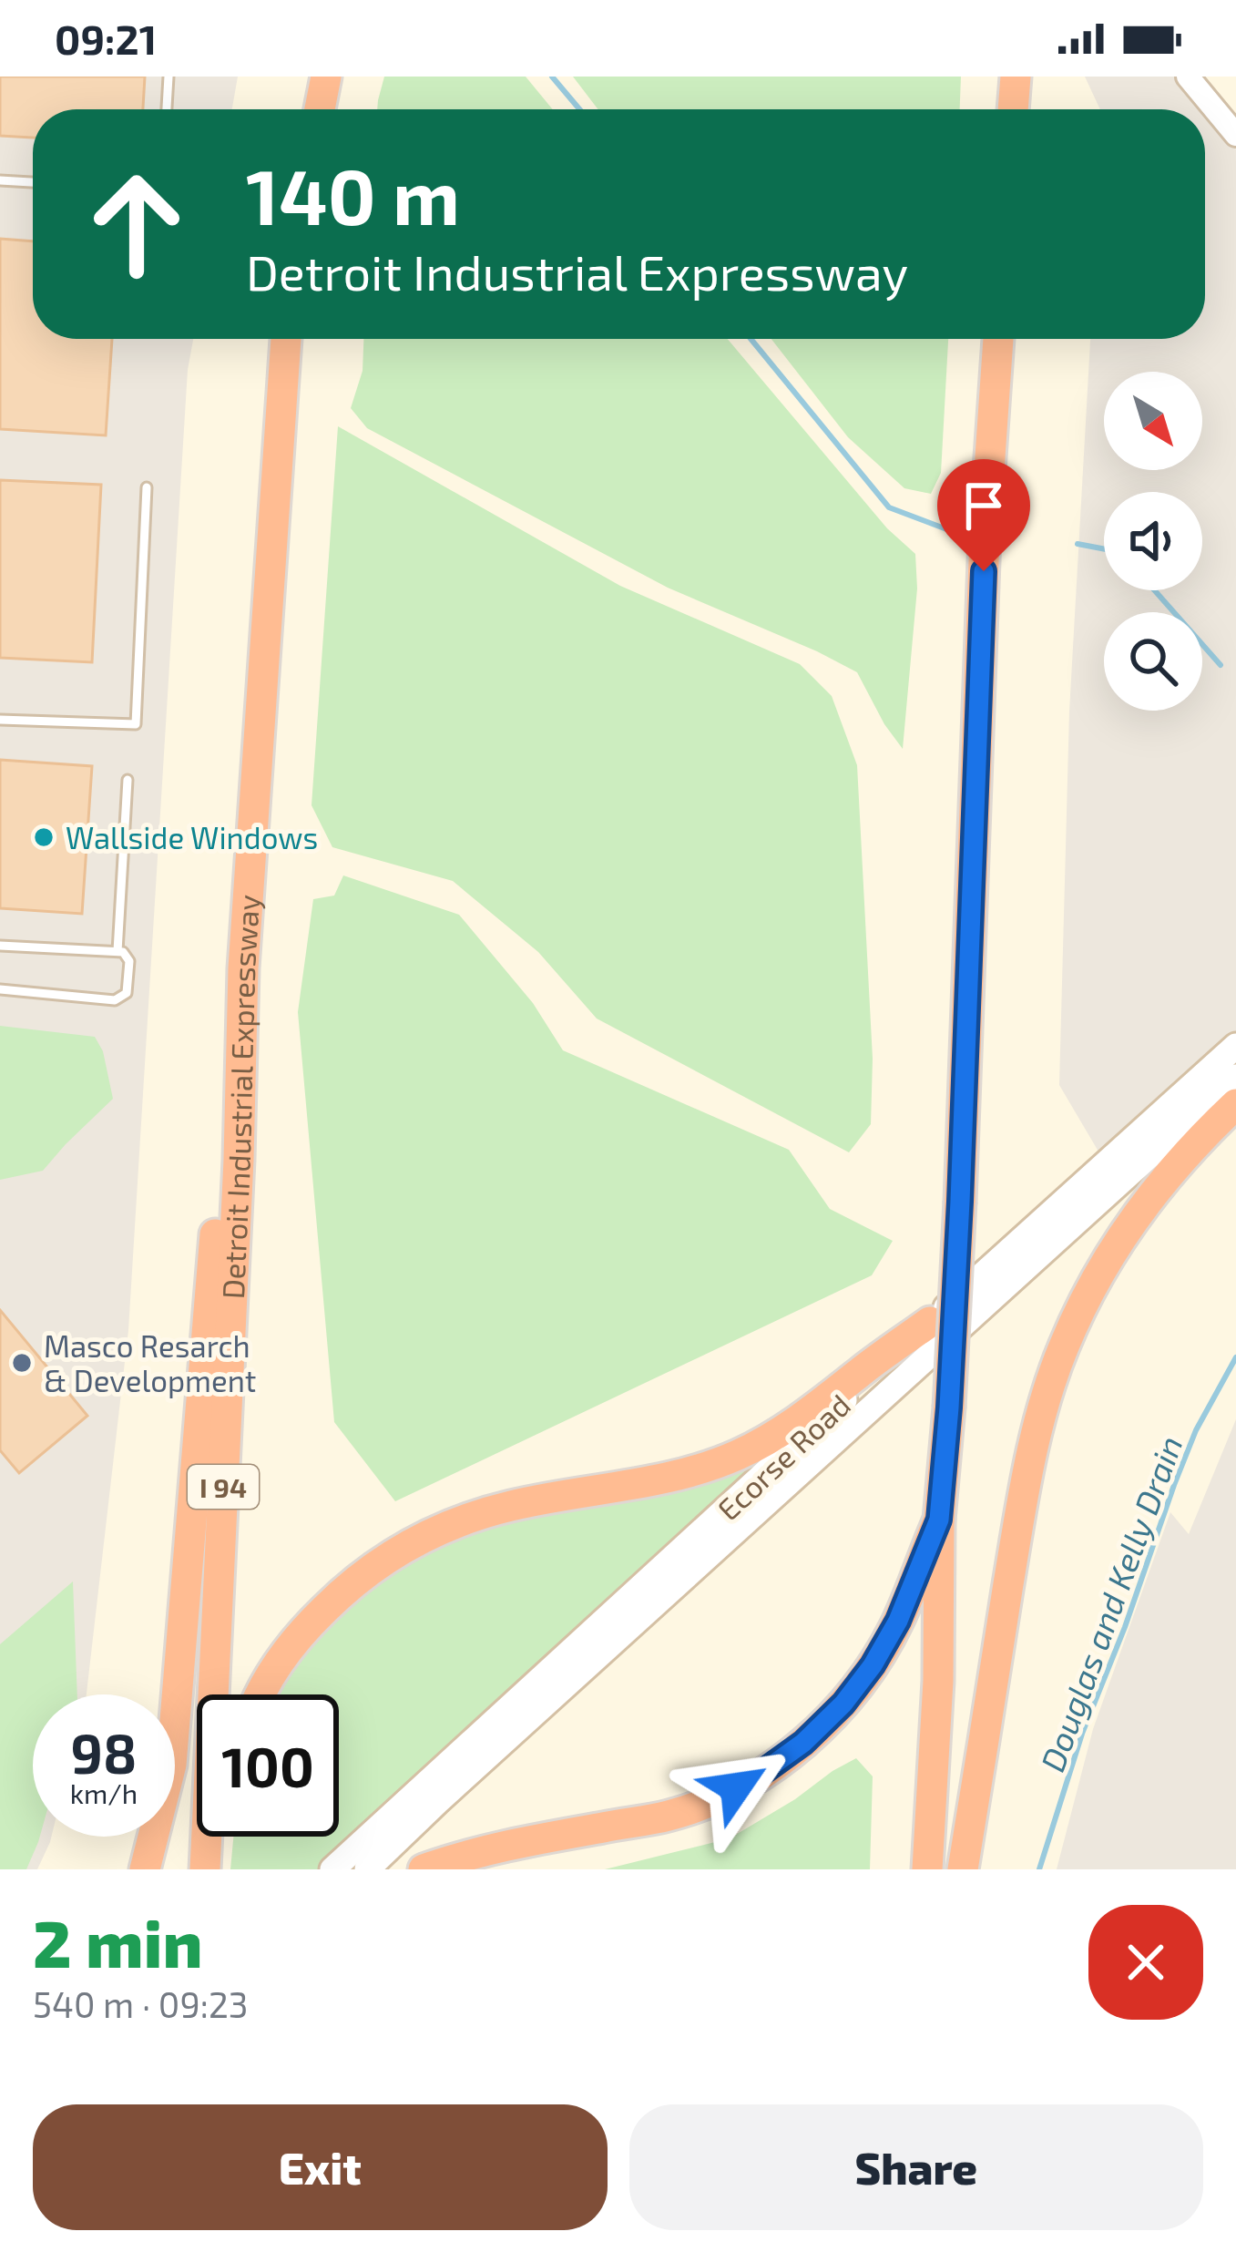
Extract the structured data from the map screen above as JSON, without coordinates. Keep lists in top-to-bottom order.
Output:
{
  "streets": {
    "highway": ["Detroit Industrial Expressway", "I 94"],
    "main road": ["Ecorse Road"]
  },
  "water": ["Douglas and Kelly Drain"],
  "places": ["Wallside Windows", "Masco Resarch & Development"],
  "north": "bottom right",
  "page": {
    "status": "09:21",
    "turn": ["140 m", "Detroit Industrial Expressway"],
    "speed": "98 km/h",
    "limit": "100",
    "heading": ["2 min", "540 m · 09:23"],
    "buttons": ["Exit", "Share"]
  }
}
